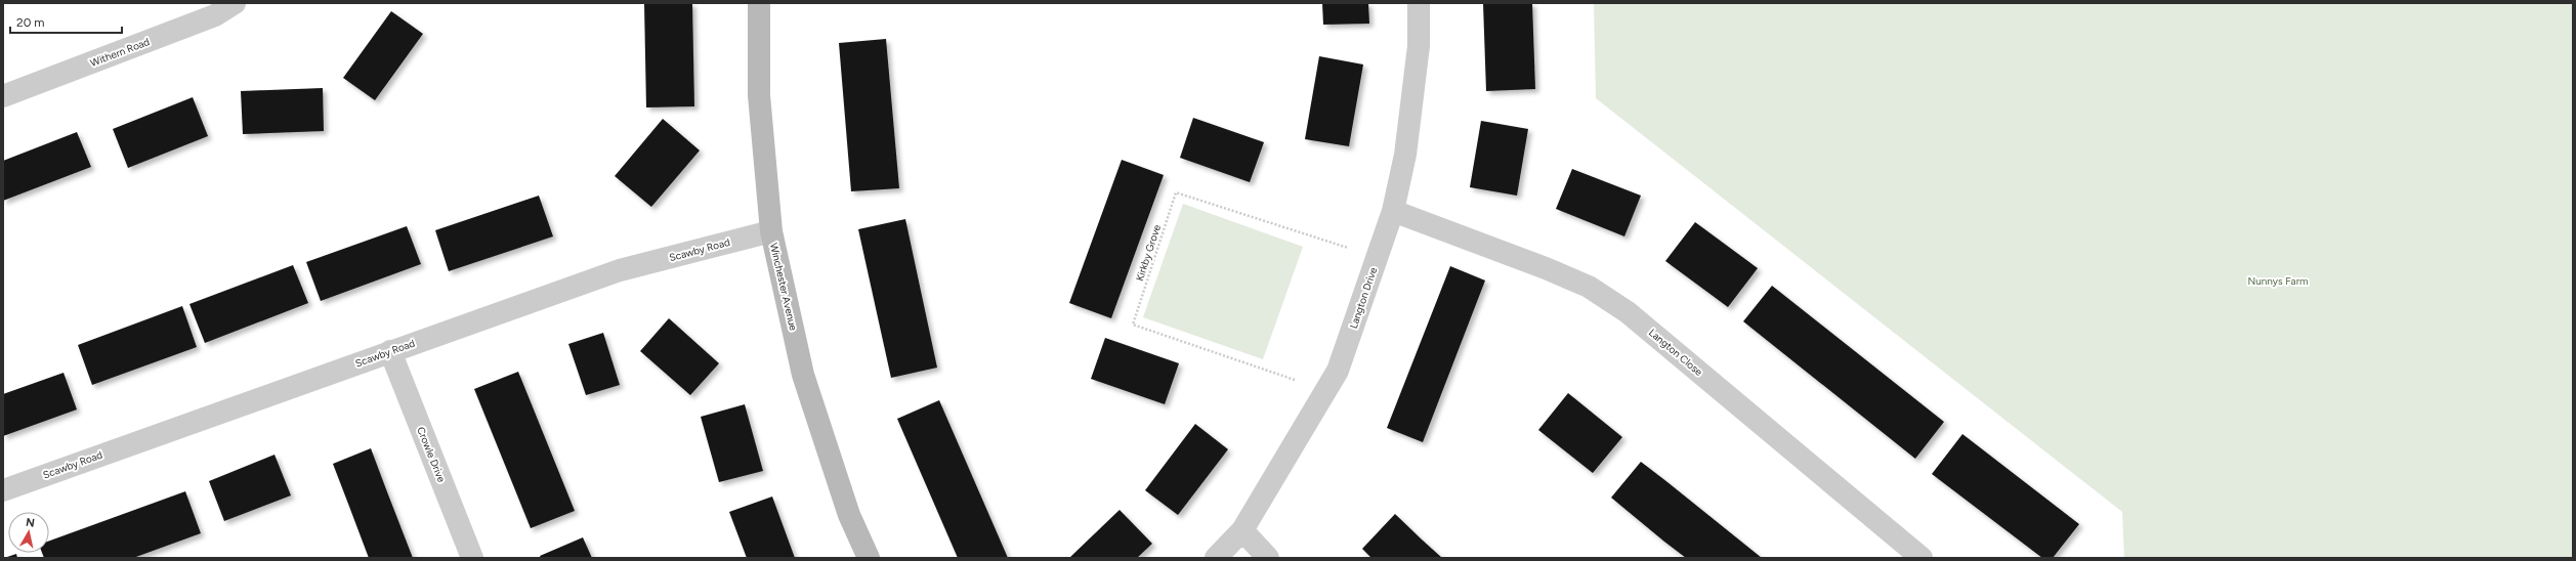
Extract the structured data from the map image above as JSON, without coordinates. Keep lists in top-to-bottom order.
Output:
{
  "streets": {
    "street": [
      "Withern Road",
      "Scawby Road",
      "Winchester Avenue",
      "Langton Drive",
      "Langton Close",
      "Crowle Drive"
    ],
    "path": ["Kirkby Grove"]
  },
  "crossings": [
    ["Scawby Road", "Winchester Avenue"],
    ["Scawby Road", "Crowle Drive"],
    ["Kirkby Grove", "Langton Drive"],
    ["Langton Drive", "Langton Close"]
  ],
  "parks": ["Nunnys Farm"],
  "scale_bar": "20 m",
  "north": "top"
}
